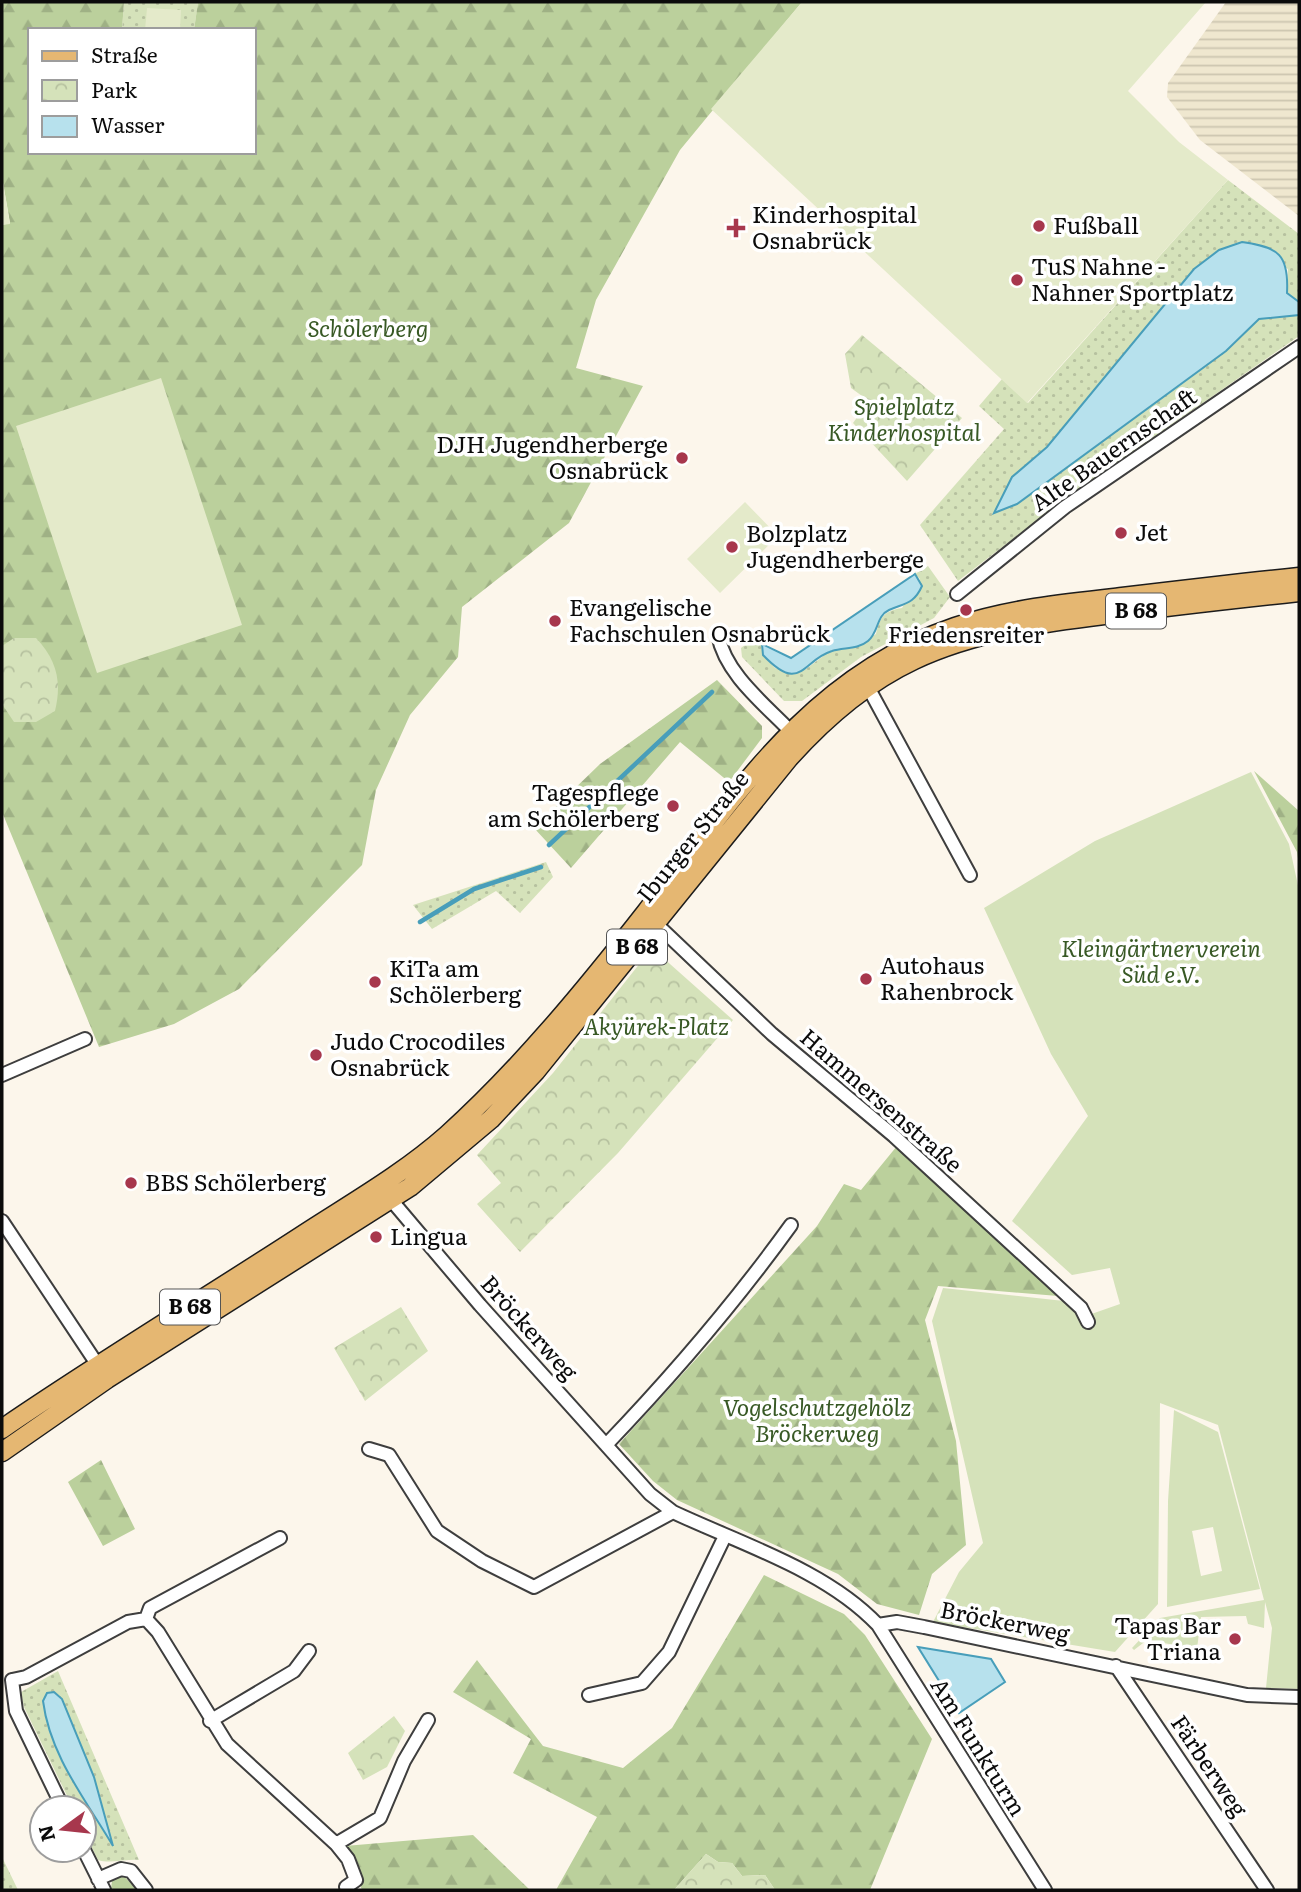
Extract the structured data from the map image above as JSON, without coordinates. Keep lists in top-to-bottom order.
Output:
{
  "streets": {
    "main road": ["B 68", "Iburger Straße"],
    "street": [
      "Alte Bauernschaft",
      "Hammersenstraße",
      "Bröckerweg",
      "Am Funkturm",
      "Färberweg"
    ]
  },
  "crossings": [
    ["Iburger Straße", "Hammersenstraße"],
    ["Iburger Straße", "Bröckerweg"],
    ["Bröckerweg", "Am Funkturm"],
    ["Bröckerweg", "Färberweg"]
  ],
  "parks": [
    "Schölerberg",
    "Spielplatz Kinderhospital",
    "Kleingärtnerverein Süd e.V.",
    "Akyürek-Platz",
    "Vogelschutzgehölz Bröckerweg"
  ],
  "places": {
    "other": [
      "Fußball",
      "TuS Nahne - Nahner Sportplatz",
      "DJH Jugendherberge Osnabrück",
      "Jet",
      "Bolzplatz Jugendherberge",
      "Friedensreiter",
      "Evangelische Fachschulen Osnabrück",
      "Tagespflege am Schölerberg",
      "Autohaus Rahenbrock",
      "KiTa am Schölerberg",
      "Judo Crocodiles Osnabrück",
      "BBS Schölerberg",
      "Lingua",
      "Tapas Bar Triana"
    ],
    "health": ["Kinderhospital Osnabrück"]
  },
  "legend": ["Straße", "Park", "Wasser"],
  "north": "left"
}
